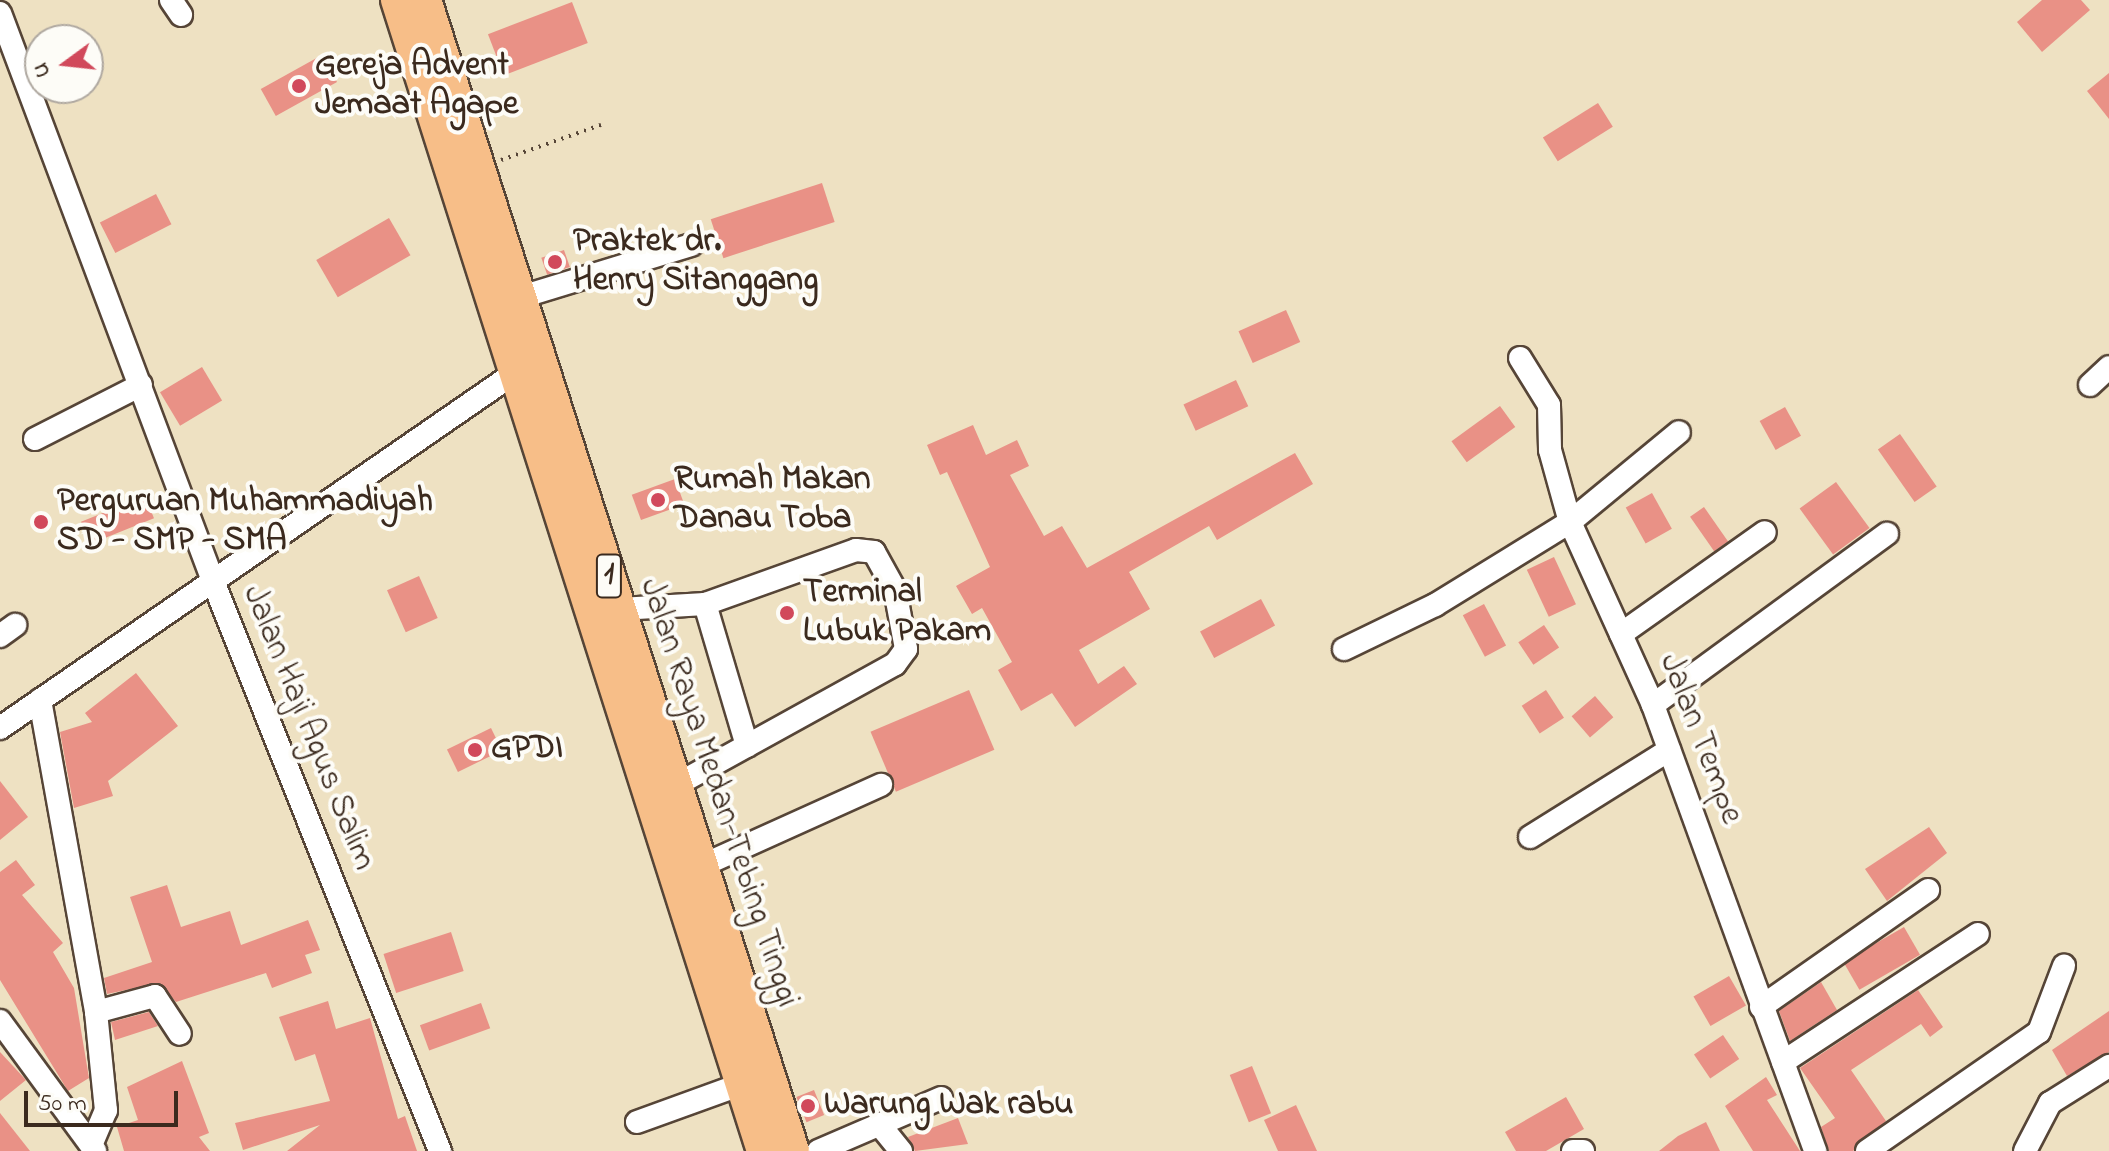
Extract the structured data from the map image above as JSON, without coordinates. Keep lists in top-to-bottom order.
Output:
{
  "streets": {
    "highway": ["1", "Jalan Raya Medan-Tebing Tinggi"],
    "street": ["Jalan Haji Agus Salim", "Jalan Tempe"]
  },
  "places": [
    "Gereja Advent Jemaat Agape",
    "Praktek dr. Henry Sitanggang",
    "Rumah Makan Danau Toba",
    "Perguruan Muhammadiyah SD - SMP - SMA",
    "Terminal Lubuk Pakam",
    "GPDI",
    "Warung Wak rabu"
  ],
  "scale_bar": "50 m",
  "north": "left"
}
